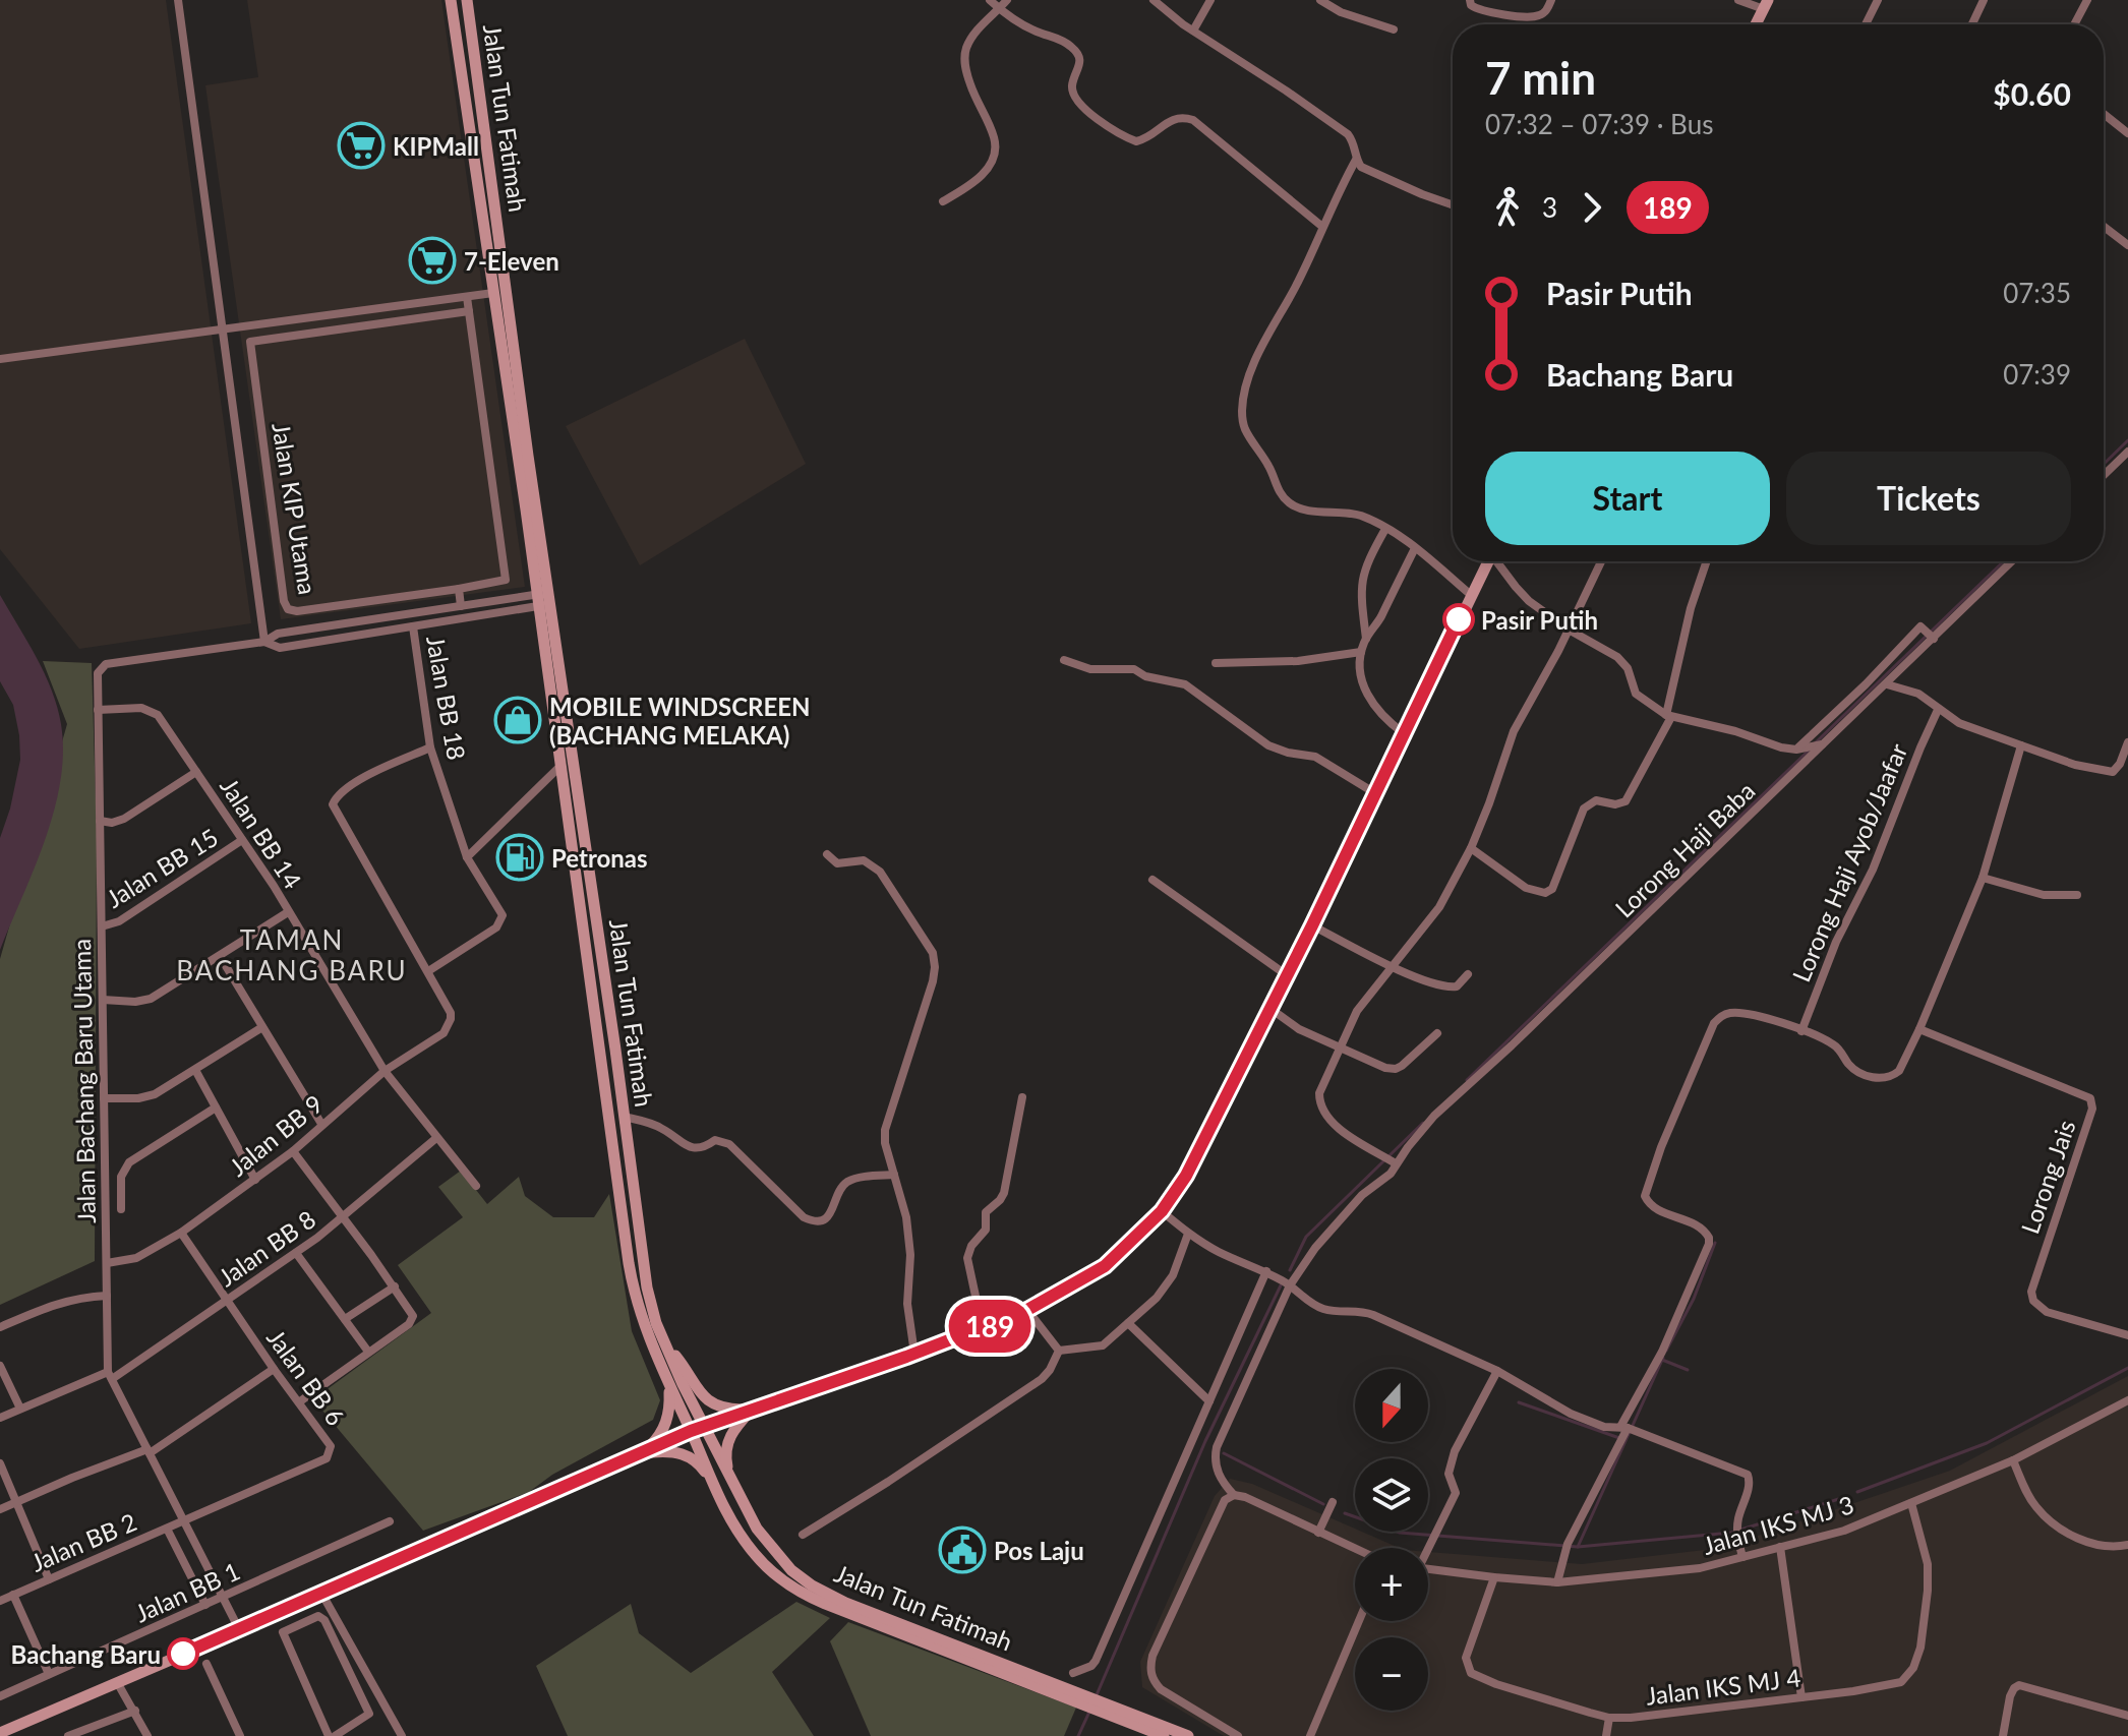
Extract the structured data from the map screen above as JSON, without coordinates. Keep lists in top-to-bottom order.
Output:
{
  "streets": {
    "main road": ["Jalan Tun Fatimah"],
    "street": [
      "Jalan KIP Utama",
      "Jalan BB 18",
      "Jalan BB 14",
      "Lorong Haji Baba",
      "Lorong Haji Ayob/Jaafar",
      "Jalan BB 15",
      "Jalan Bachang Baru Utama",
      "Jalan BB 9",
      "Lorong Jais",
      "Jalan BB 8",
      "Jalan BB 6",
      "Jalan IKS MJ 3",
      "Jalan BB 2",
      "Jalan BB 1",
      "Jalan IKS MJ 4"
    ]
  },
  "crossings": [
    ["Jalan BB 18", "Jalan BB 9"],
    ["Jalan BB 14", "Jalan BB 15"],
    ["Jalan BB 14", "Jalan Bachang Baru Utama"],
    ["Jalan BB 14", "Jalan BB 9"],
    ["Jalan BB 14", "Jalan BB 8"],
    ["Jalan BB 15", "Jalan Bachang Baru Utama"],
    ["Jalan Bachang Baru Utama", "Jalan BB 9"],
    ["Jalan Bachang Baru Utama", "Jalan BB 8"],
    ["Jalan Bachang Baru Utama", "Jalan BB 6"],
    ["Jalan Bachang Baru Utama", "Jalan BB 2"],
    ["Jalan Bachang Baru Utama", "Jalan BB 1"],
    ["Jalan BB 9", "Jalan BB 6"],
    ["Jalan BB 8", "Jalan BB 6"],
    ["Jalan BB 6", "Jalan BB 2"],
    ["Jalan IKS MJ 3", "Jalan IKS MJ 4"]
  ],
  "districts": ["TAMAN BACHANG BARU"],
  "places": {
    "supermarket": ["KIPMall", "7-Eleven"],
    "other": ["Pasir Putih", "Bachang Baru"],
    "shop": ["MOBILE WINDSCREEN (BACHANG MELAKA)"],
    "fuel station": ["Petronas"],
    "public building": ["Pos Laju"]
  },
  "lines": ["bus line 189"],
  "north": "bottom",
  "page": {
    "on_map": "189",
    "heading": ["7 min", "07:32 – 07:39 · Bus", "$0.60"],
    "legs": ["3", "189"],
    "list": [
      {
        "name": "Pasir Putih",
        "value": "07:35"
      },
      {
        "name": "Bachang Baru",
        "value": "07:39"
      }
    ],
    "buttons": ["Start", "Tickets"],
    "map_buttons": ["+", "−"]
  }
}
